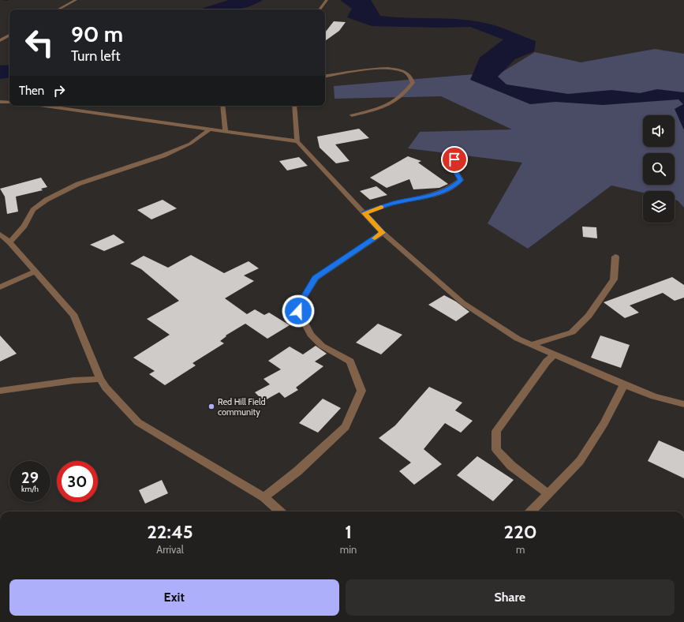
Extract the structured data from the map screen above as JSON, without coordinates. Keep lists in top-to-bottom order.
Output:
{
  "places": ["Red Hill Field community"],
  "page": {
    "turn": ["90 m", "Turn left"],
    "then": "Then",
    "speed": "29 km/h",
    "limit": "30",
    "eta": [
      "22:45",
      "Arrival",
      "1",
      "min",
      "220",
      "m"
    ],
    "buttons": ["Exit", "Share"]
  }
}
